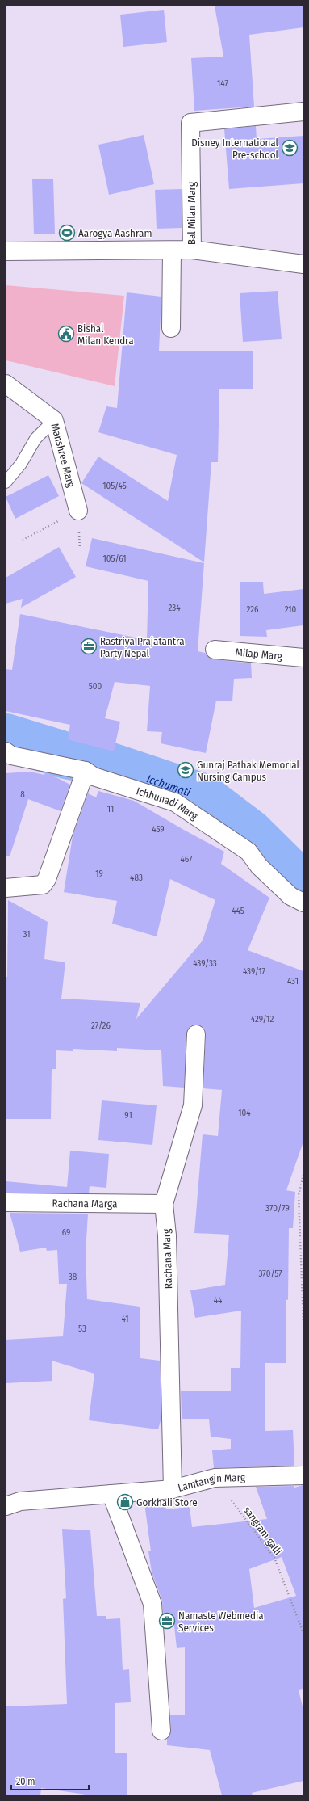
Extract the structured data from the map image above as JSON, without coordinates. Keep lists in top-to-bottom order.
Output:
{
  "streets": {
    "street": [
      "Bal Milan Marg",
      "Manshree Marg",
      "Milap Marg",
      "Ichhunadi Marg",
      "Rachana Marga",
      "Rachana Marg",
      "Lamtangin Marg"
    ],
    "path": ["sangram galli"]
  },
  "crossings": [
    ["Rachana Marga", "Rachana Marg"],
    ["Rachana Marg", "Lamtangin Marg"],
    ["Lamtangin Marg", "sangram galli"]
  ],
  "water": ["Icchumati"],
  "places": {
    "school or university": ["Disney International Pre-school", "Gunraj Pathak Memorial Nursing Campus"],
    "sports": ["Aarogya Aashram"],
    "public building": ["Bishal Milan Kendra"],
    "office": ["Rastriya Prajatantra Party Nepal", "Namaste Webmedia Services"],
    "shop": ["Gorkhali Store"]
  },
  "house_numbers": [
    "147",
    "105/45",
    "105/61",
    "234",
    "226",
    "210",
    "500",
    "8",
    "11",
    "459",
    "467",
    "19",
    "483",
    "445",
    "31",
    "439/33",
    "439/17",
    "431",
    "429/12",
    "27/26",
    "104",
    "91",
    "370/79",
    "69",
    "370/57",
    "38",
    "44",
    "41",
    "53"
  ],
  "scale_bar": "20 m"
}
